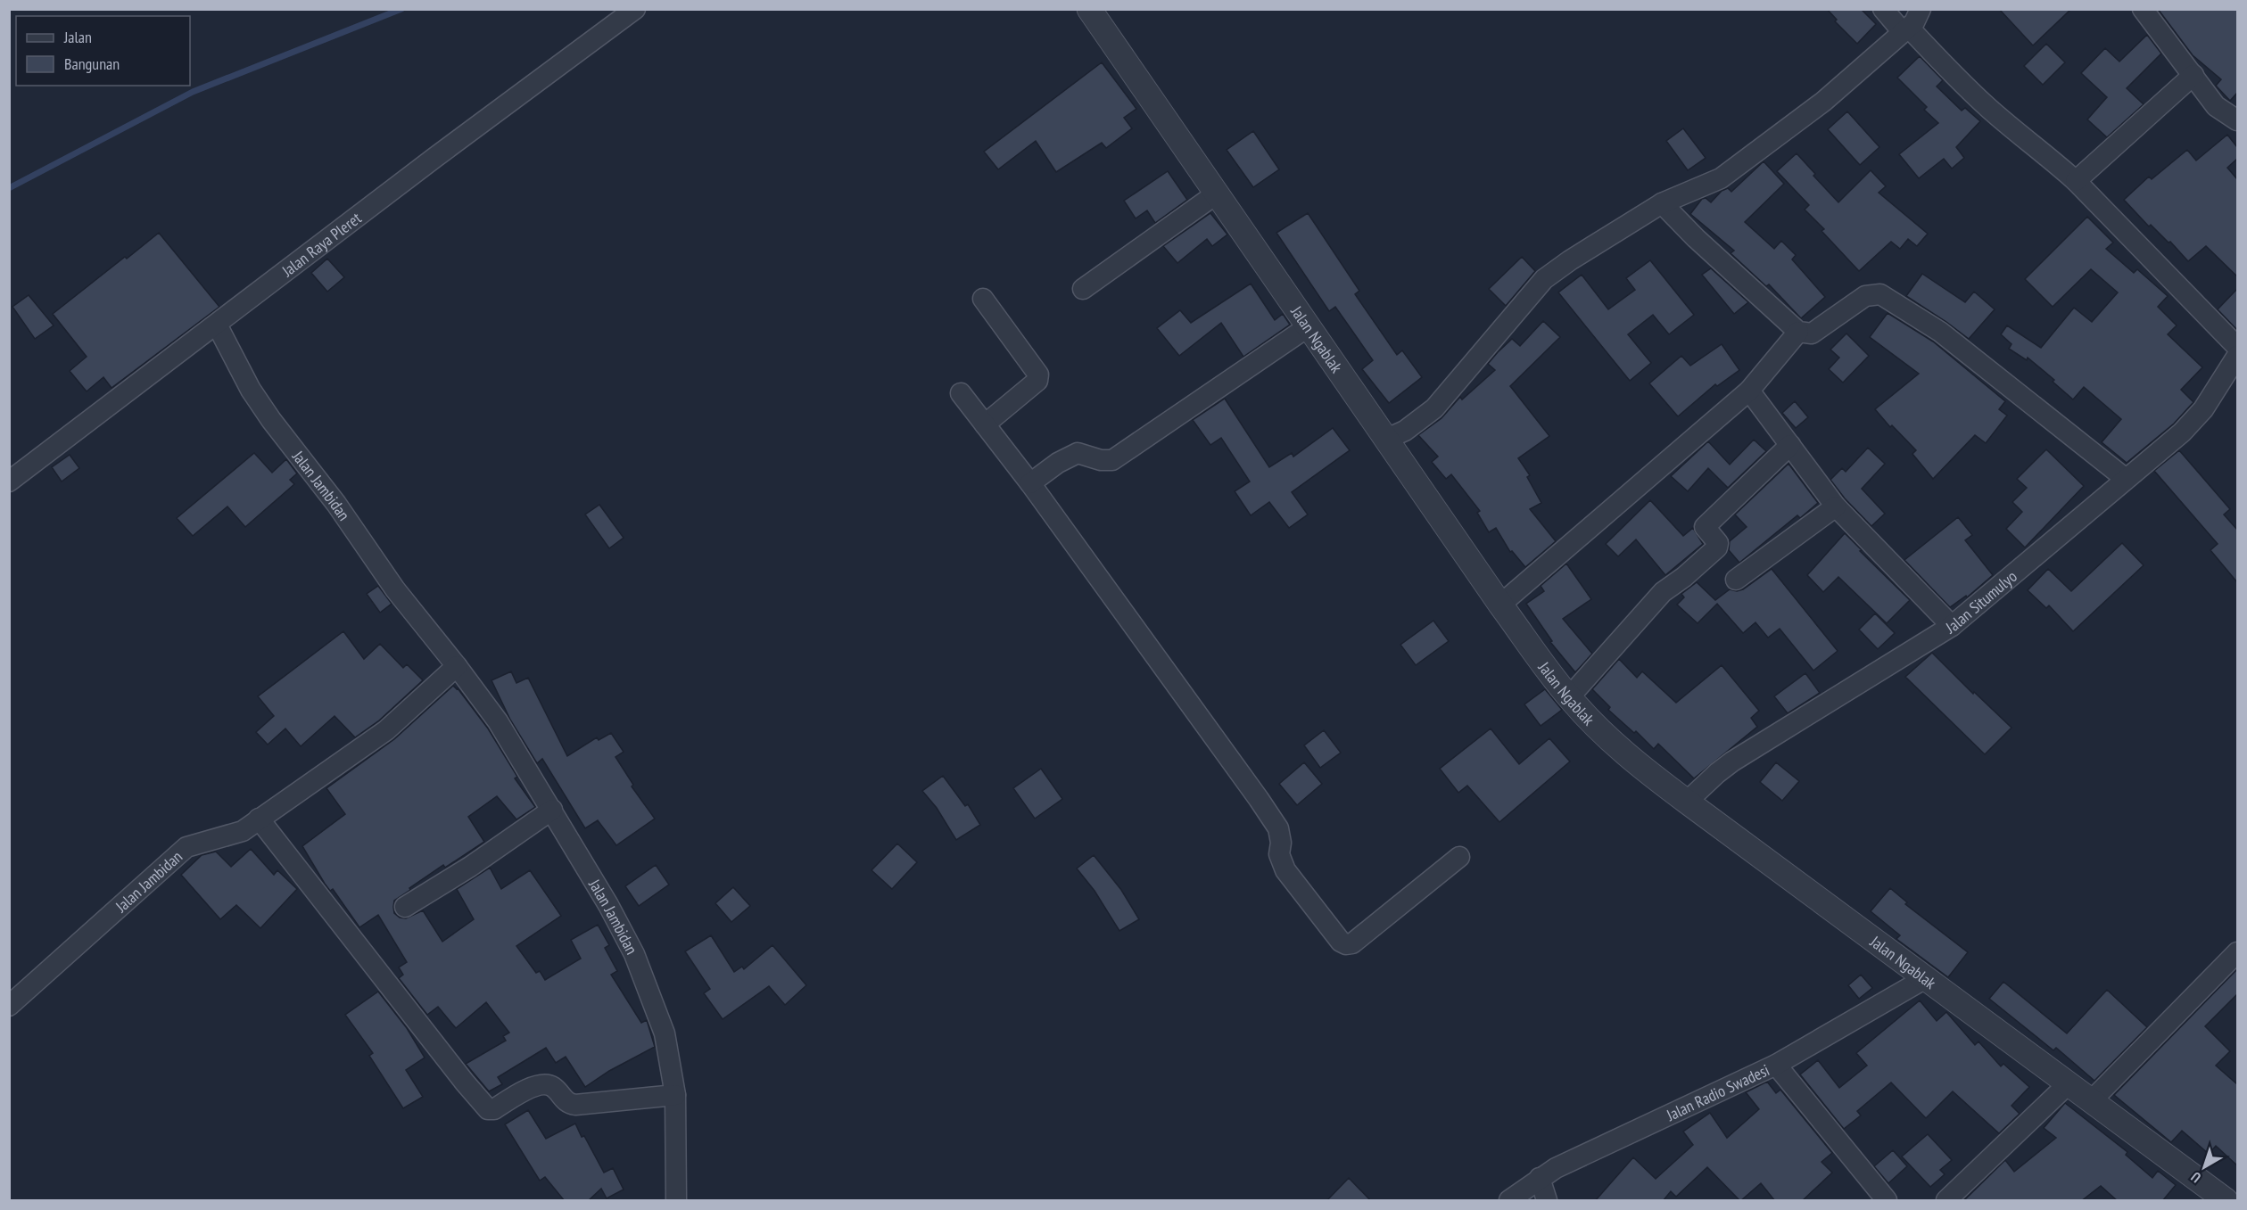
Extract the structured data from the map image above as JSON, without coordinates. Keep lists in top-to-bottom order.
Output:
{
  "streets": {
    "street": [
      "Jalan Raya Pleret",
      "Jalan Ngablak",
      "Jalan Jambidan",
      "Jalan Situmulyo",
      "Jalan Radio Swadesi"
    ]
  },
  "crossings": [
    ["Jalan Raya Pleret", "Jalan Jambidan"],
    ["Jalan Ngablak", "Jalan Situmulyo"],
    ["Jalan Ngablak", "Jalan Radio Swadesi"]
  ],
  "legend": ["Jalan", "Bangunan"],
  "north": "bottom left"
}
